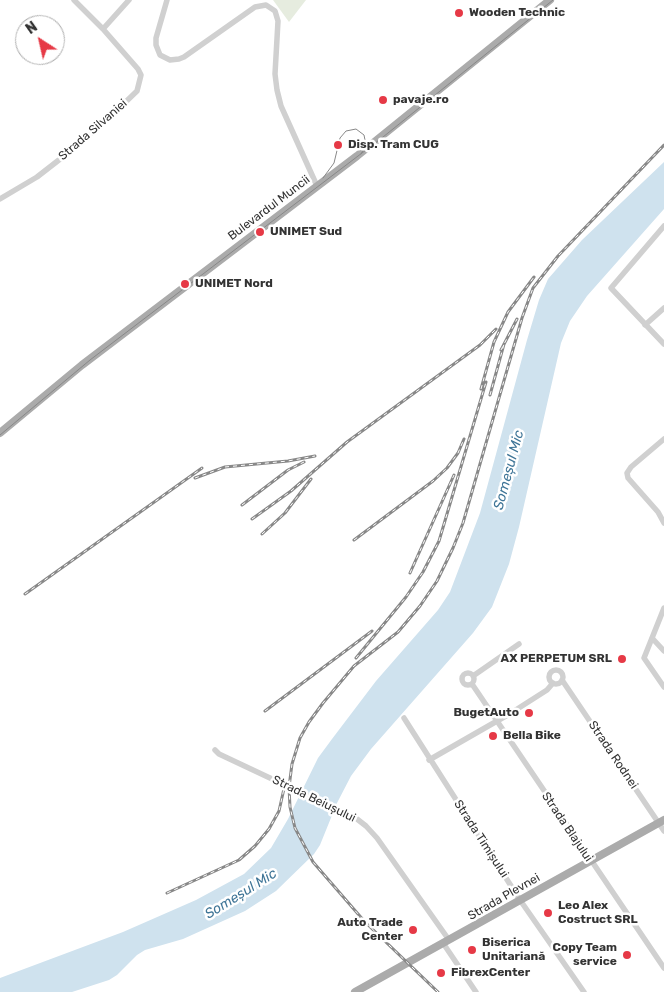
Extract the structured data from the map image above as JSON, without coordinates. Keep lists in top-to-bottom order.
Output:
{
  "streets": {
    "main road": ["Bulevardul Muncii", "Strada Plevnei"],
    "street": [
      "Strada Silvaniei",
      "Strada Rodnei",
      "Strada Beiușului",
      "Strada Blajului",
      "Strada Timișului"
    ]
  },
  "crossings": [
    ["Strada Rodnei", "Strada Plevnei"],
    ["Strada Beiușului", "Strada Plevnei"],
    ["Strada Blajului", "Strada Plevnei"],
    ["Strada Timișului", "Strada Plevnei"]
  ],
  "water": ["Someșul Mic"],
  "places": [
    "Wooden Technic",
    "pavaje.ro",
    "Disp. Tram CUG",
    "UNIMET Sud",
    "UNIMET Nord",
    "AX PERPETUM SRL",
    "BugetAuto",
    "Bella Bike",
    "Leo Alex Costruct SRL",
    "Auto Trade Center",
    "Biserica Unitariană",
    "Copy Team service",
    "FibrexCenter"
  ],
  "north": "top left"
}
